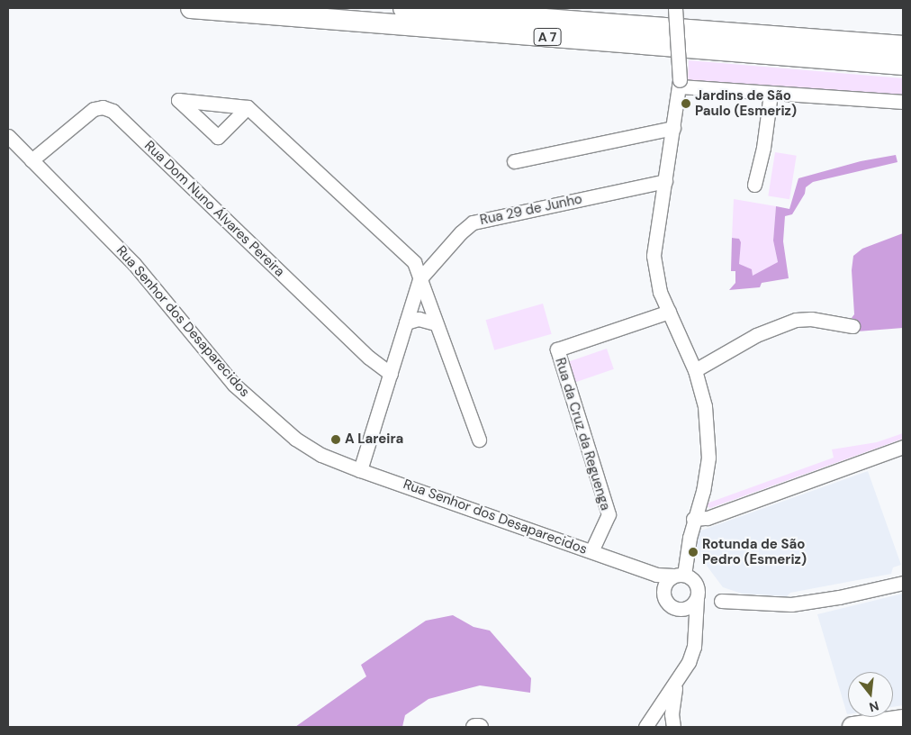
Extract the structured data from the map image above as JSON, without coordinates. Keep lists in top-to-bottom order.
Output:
{
  "streets": {
    "highway": ["A 7"],
    "street": [
      "Rua Dom Nuno Álvares Pereira",
      "Rua 29 de Junho",
      "Rua Senhor dos Desaparecidos",
      "Rua da Cruz da Reguenga"
    ]
  },
  "crossings": [
    ["Rua Dom Nuno Álvares Pereira", "Rua Senhor dos Desaparecidos"],
    ["Rua Senhor dos Desaparecidos", "Rua da Cruz da Reguenga"]
  ],
  "places": ["Jardins de São Paulo (Esmeriz)", "A Lareira", "Rotunda de São Pedro (Esmeriz)"],
  "north": "bottom"
}
